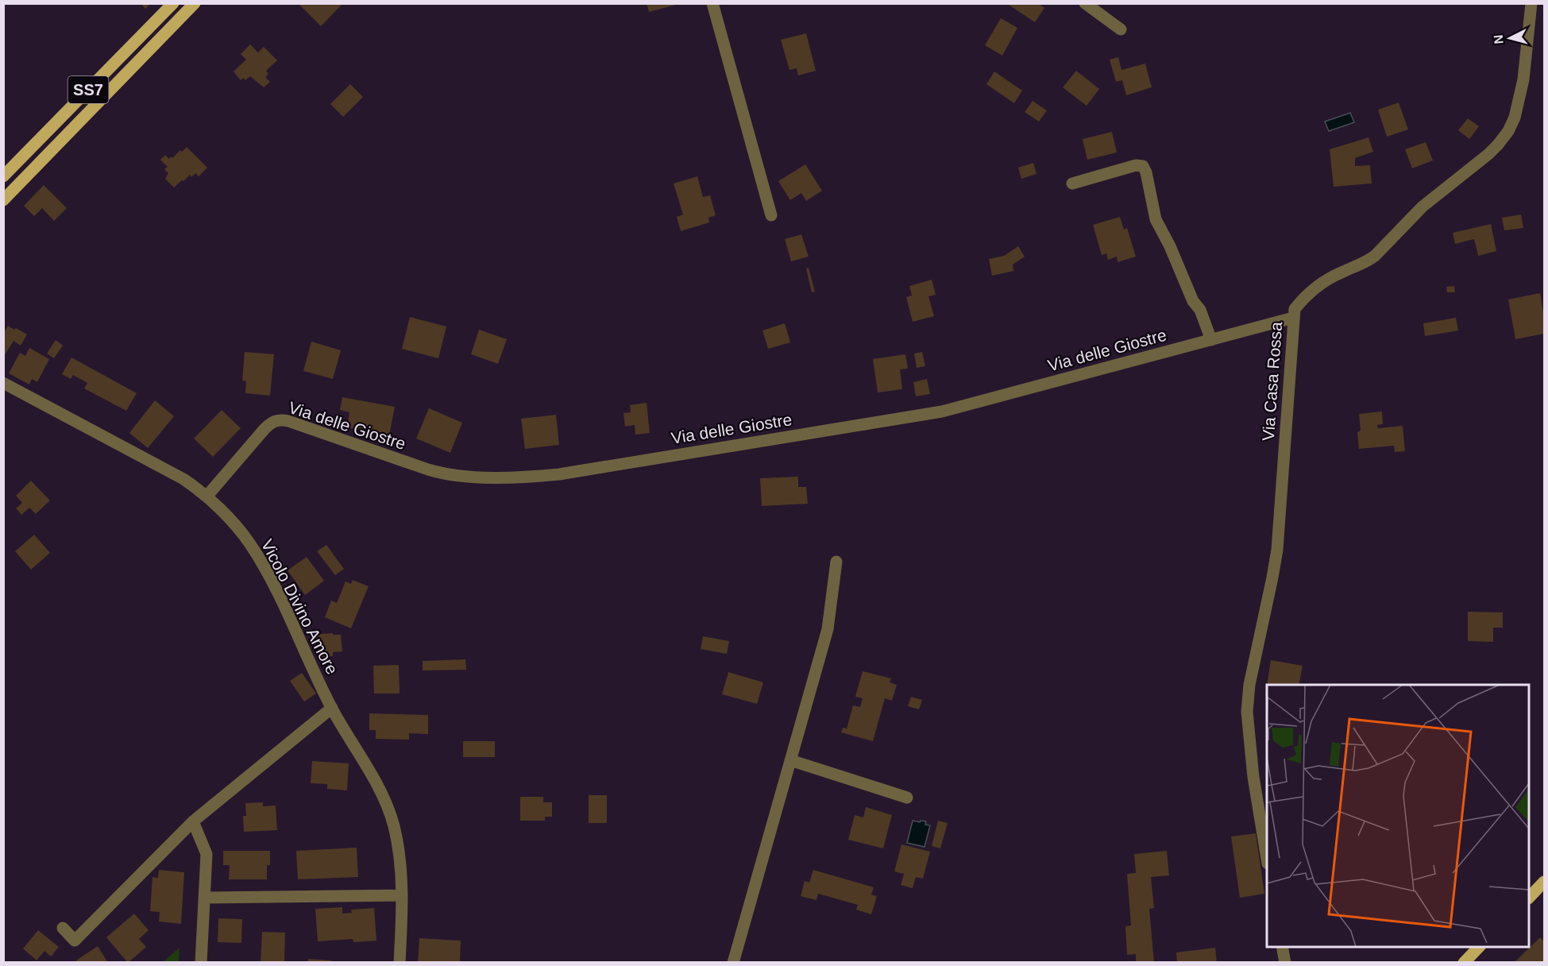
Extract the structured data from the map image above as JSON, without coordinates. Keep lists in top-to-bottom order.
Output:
{
  "streets": {
    "main road": ["SS7"],
    "street": ["Via delle Giostre", "Via Casa Rossa", "Vicolo Divino Amore"]
  },
  "crossings": [
    ["Via delle Giostre", "Via Casa Rossa"],
    ["Via delle Giostre", "Vicolo Divino Amore"]
  ],
  "north": "left"
}
